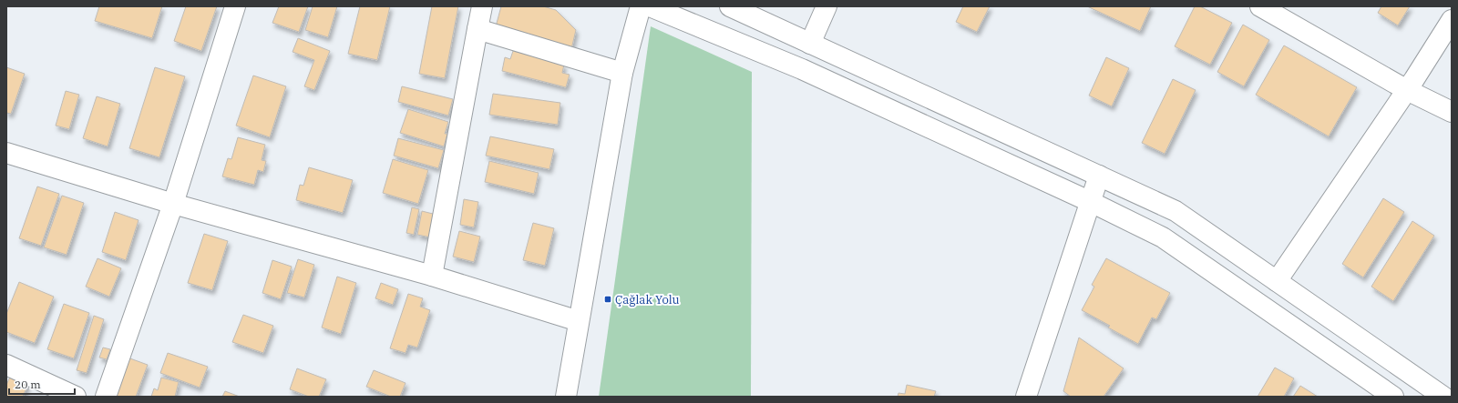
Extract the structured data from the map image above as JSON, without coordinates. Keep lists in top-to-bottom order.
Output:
{
  "places": {
    "transit": ["Çağlak Yolu"]
  },
  "scale_bar": "20 m"
}
